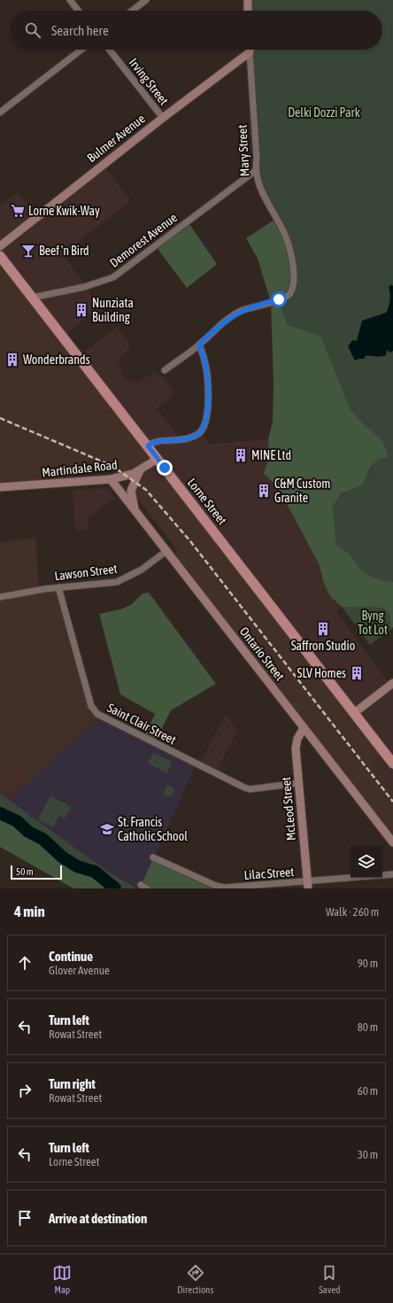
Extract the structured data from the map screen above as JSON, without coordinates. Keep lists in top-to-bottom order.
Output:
{
  "streets": {
    "main road": ["Lorne Street"],
    "street": [
      "Irving Street",
      "Bulmer Avenue",
      "Mary Street",
      "Demorest Avenue",
      "Martindale Road",
      "Lawson Street",
      "Ontario Street",
      "Saint Clair Street",
      "McLeod Street",
      "Lilac Street"
    ]
  },
  "crossings": [
    ["Irving Street", "Bulmer Avenue"],
    ["Bulmer Avenue", "Mary Street"],
    ["Mary Street", "Demorest Avenue"],
    ["Demorest Avenue", "Lorne Street"],
    ["Martindale Road", "Lorne Street"],
    ["Martindale Road", "Ontario Street"],
    ["Lawson Street", "Ontario Street"],
    ["Lawson Street", "Saint Clair Street"],
    ["Ontario Street", "McLeod Street"],
    ["Saint Clair Street", "McLeod Street"],
    ["McLeod Street", "Lilac Street"]
  ],
  "parks": ["Delki Dozzi Park", "Byng Tot Lot"],
  "places": {
    "supermarket": ["Lorne Kwik-Way"],
    "bar": ["Beef 'n Bird"],
    "building": [
      "Nunziata Building",
      "Wonderbrands",
      "MINE Ltd",
      "C&M Custom Granite",
      "Saffron Studio",
      "SLV Homes"
    ],
    "school or university": ["St. Francis Catholic School"]
  },
  "scale_bar": "50 m",
  "page": {
    "search": "Search here",
    "scale": "50 m",
    "heading": ["4 min", "Walk · 260 m"],
    "list": [
      ["Continue", "Glover Avenue", "90 m"],
      ["Turn left", "Rowat Street", "80 m"],
      ["Turn right", "Rowat Street", "60 m"],
      ["Turn left", "Lorne Street", "30 m"],
      "Arrive at destination"
    ],
    "nav": ["Map", "Directions", "Saved"]
  }
}
